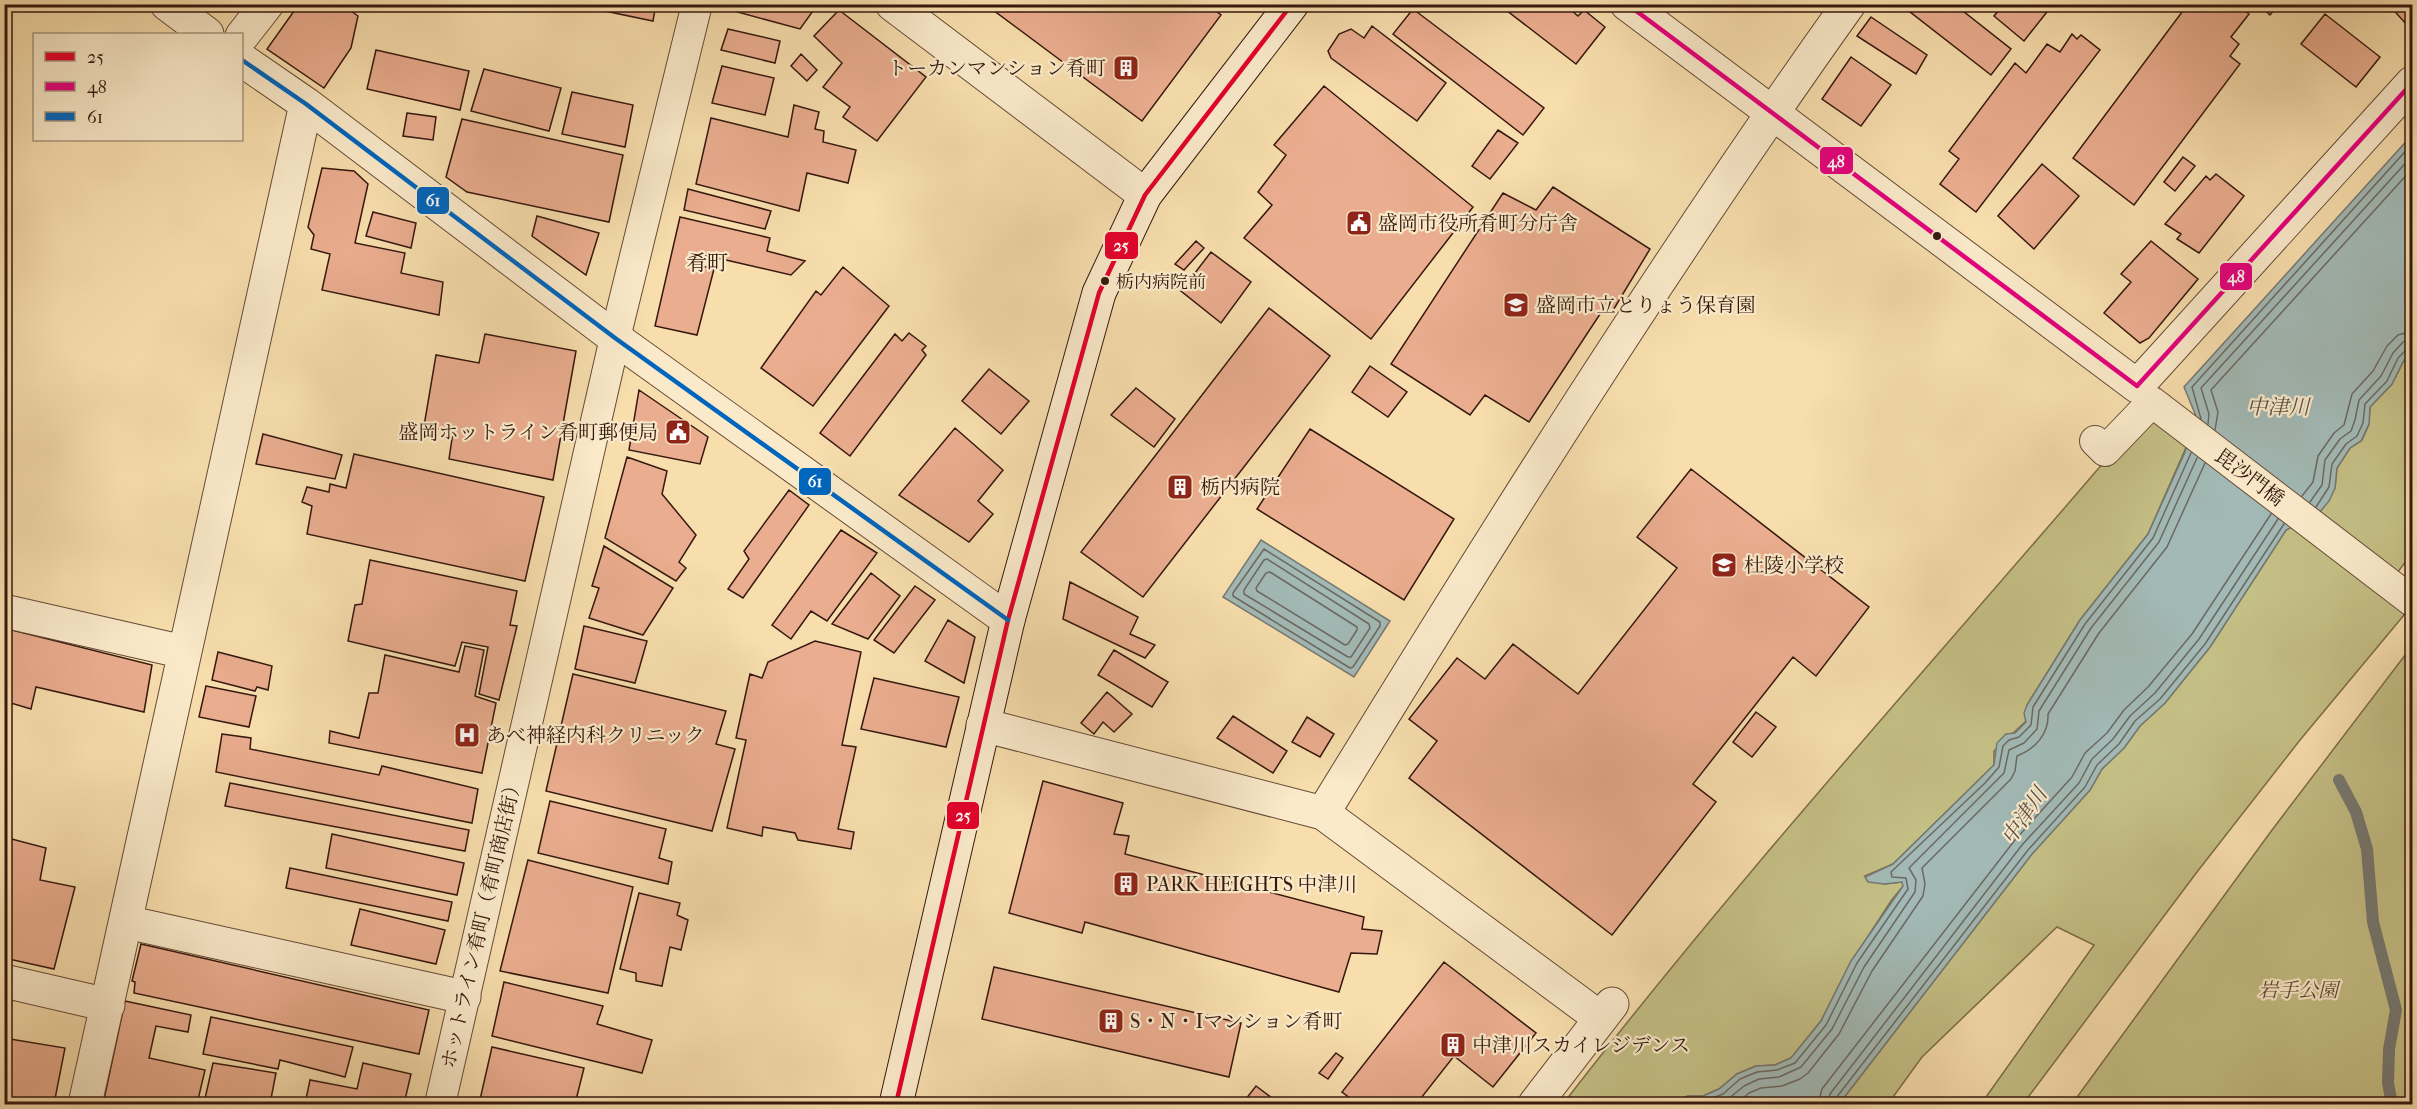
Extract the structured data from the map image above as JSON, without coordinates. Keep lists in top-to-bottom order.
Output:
{
  "streets": {
    "street": ["毘沙門橋", "ホットライン肴町（肴町商店街）"]
  },
  "districts": ["肴町"],
  "water": ["中津川"],
  "parks": ["岩手公園"],
  "places": {
    "building": [
      "トーカンマンション肴町",
      "栃内病院",
      "PARK HEIGHTS 中津川",
      "S・N・Iマンション肴町",
      "中津川スカイレジデンス"
    ],
    "public building": ["盛岡市役所肴町分庁舎", "盛岡ホットライン肴町郵便局"],
    "other": ["栃内病院前"],
    "school or university": ["盛岡市立とりょう保育園", "杜陵小学校"],
    "hospital": ["あべ神経内科クリニック"]
  },
  "lines": ["transit line 25", "transit line 48", "transit line 61"],
  "legend": ["25", "48", "61"]
}
